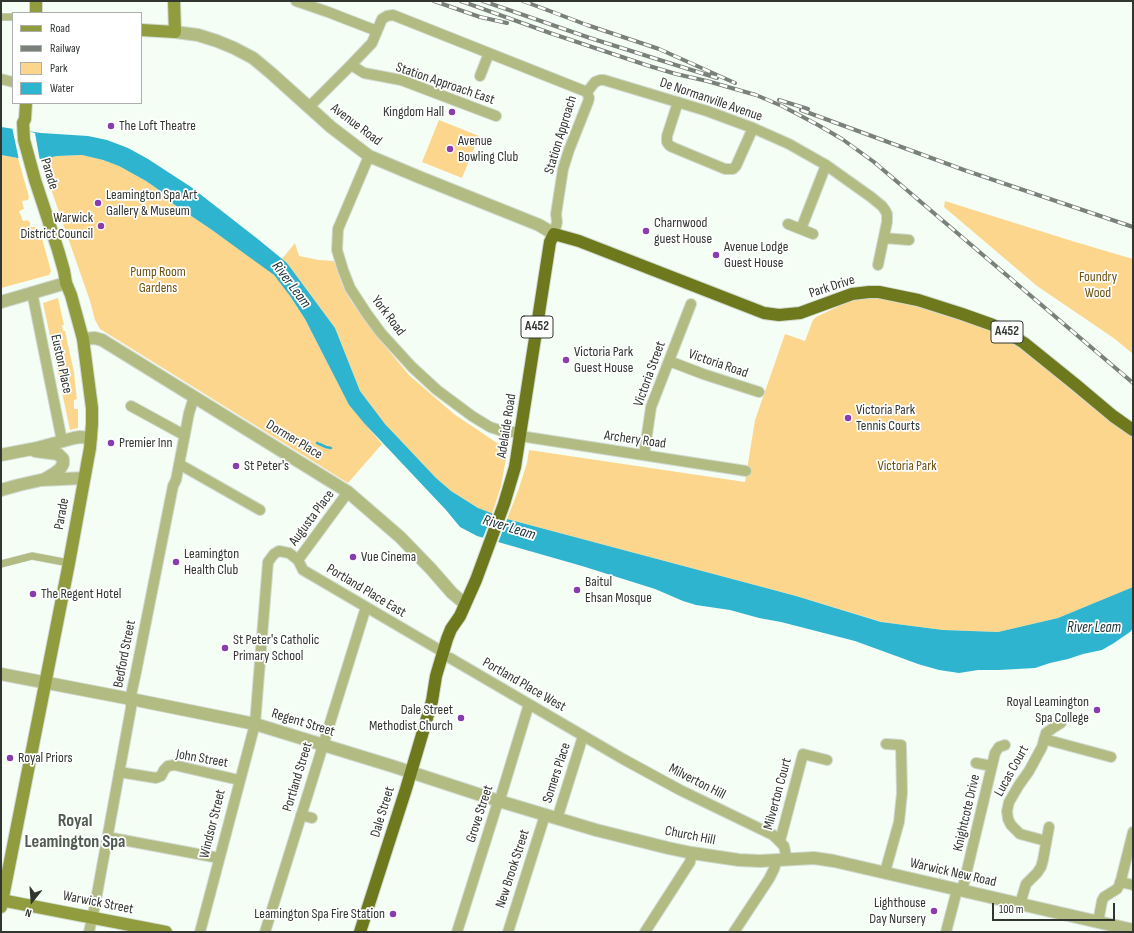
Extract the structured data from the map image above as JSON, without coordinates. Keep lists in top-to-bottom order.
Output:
{
  "streets": {
    "highway": [
      "Park Drive",
      "A452",
      "Adelaide Road",
      "Dale Street"
    ],
    "main road": ["Parade", "Warwick Street"],
    "street": [
      "Station Approach East",
      "De Normanville Avenue",
      "Avenue Road",
      "Station Approach",
      "York Road",
      "Euston Place",
      "Victoria Road",
      "Victoria Street",
      "Dormer Place",
      "Archery Road",
      "Augusta Place",
      "Portland Place East",
      "Bedford Street",
      "Portland Place West",
      "Regent Street",
      "John Street",
      "Lucas Court",
      "Somers Place",
      "Portland Street",
      "Milverton Hill",
      "Milverton Court",
      "Knightcote Drive",
      "Grove Street",
      "Windsor Street",
      "Church Hill",
      "New Brook Street",
      "Warwick New Road"
    ]
  },
  "crossings": [
    ["De Normanville Avenue", "Station Approach"],
    ["Avenue Road", "Station Approach"],
    ["Avenue Road", "Park Drive"],
    ["Avenue Road", "York Road"],
    ["Avenue Road", "Adelaide Road"],
    ["Station Approach", "Park Drive"],
    ["Station Approach", "Adelaide Road"],
    ["Parade", "Dormer Place"],
    ["Parade", "Regent Street"],
    ["Parade", "Warwick Street"],
    ["Park Drive", "Adelaide Road"],
    ["York Road", "Adelaide Road"],
    ["York Road", "Archery Road"],
    ["Victoria Road", "Victoria Street"],
    ["Victoria Street", "Archery Road"],
    ["Adelaide Road", "Dormer Place"],
    ["Adelaide Road", "Archery Road"],
    ["Adelaide Road", "Portland Place East"],
    ["Adelaide Road", "Portland Place West"],
    ["Adelaide Road", "Dale Street"],
    ["Dormer Place", "Augusta Place"],
    ["Dormer Place", "Bedford Street"],
    ["Augusta Place", "Portland Place East"],
    ["Augusta Place", "Regent Street"],
    ["Augusta Place", "Windsor Street"],
    ["Portland Place East", "Portland Place West"],
    ["Portland Place East", "Portland Street"],
    ["Portland Place East", "Dale Street"],
    ["Bedford Street", "Regent Street"],
    ["Bedford Street", "John Street"],
    ["Bedford Street", "Warwick Street"],
    ["Portland Place West", "Somers Place"],
    ["Portland Place West", "Milverton Hill"],
    ["Portland Place West", "Dale Street"],
    ["Portland Place West", "Grove Street"],
    ["Regent Street", "Somers Place"],
    ["Regent Street", "Portland Street"],
    ["Regent Street", "Dale Street"],
    ["Regent Street", "Grove Street"],
    ["Regent Street", "Windsor Street"],
    ["Regent Street", "Church Hill"],
    ["Regent Street", "New Brook Street"],
    ["John Street", "Windsor Street"],
    ["Somers Place", "Milverton Hill"],
    ["Somers Place", "New Brook Street"],
    ["Milverton Hill", "Milverton Court"],
    ["Knightcote Drive", "Warwick New Road"],
    ["Church Hill", "Warwick New Road"]
  ],
  "districts": ["Royal Leamington Spa"],
  "water": ["River Leam"],
  "parks": ["Pump Room Gardens", "Foundry Wood", "Victoria Park"],
  "places": [
    "Kingdom Hall",
    "The Loft Theatre",
    "Avenue Bowling Club",
    "Leamington Spa Art Gallery & Museum",
    "Warwick District Council",
    "Charnwood guest House",
    "Avenue Lodge Guest House",
    "Victoria Park Guest House",
    "Victoria Park Tennis Courts",
    "Premier Inn",
    "St Peter's",
    "Vue Cinema",
    "Leamington Health Club",
    "Baitul Ehsan Mosque",
    "The Regent Hotel",
    "St Peter's Catholic Primary School",
    "Royal Leamington Spa College",
    "Dale Street Methodist Church",
    "Royal Priors",
    "Lighthouse Day Nursery",
    "Leamington Spa Fire Station"
  ],
  "legend": [
    "Road",
    "Railway",
    "Park",
    "Water"
  ],
  "scale_bar": "100 m",
  "north": "bottom"
}
